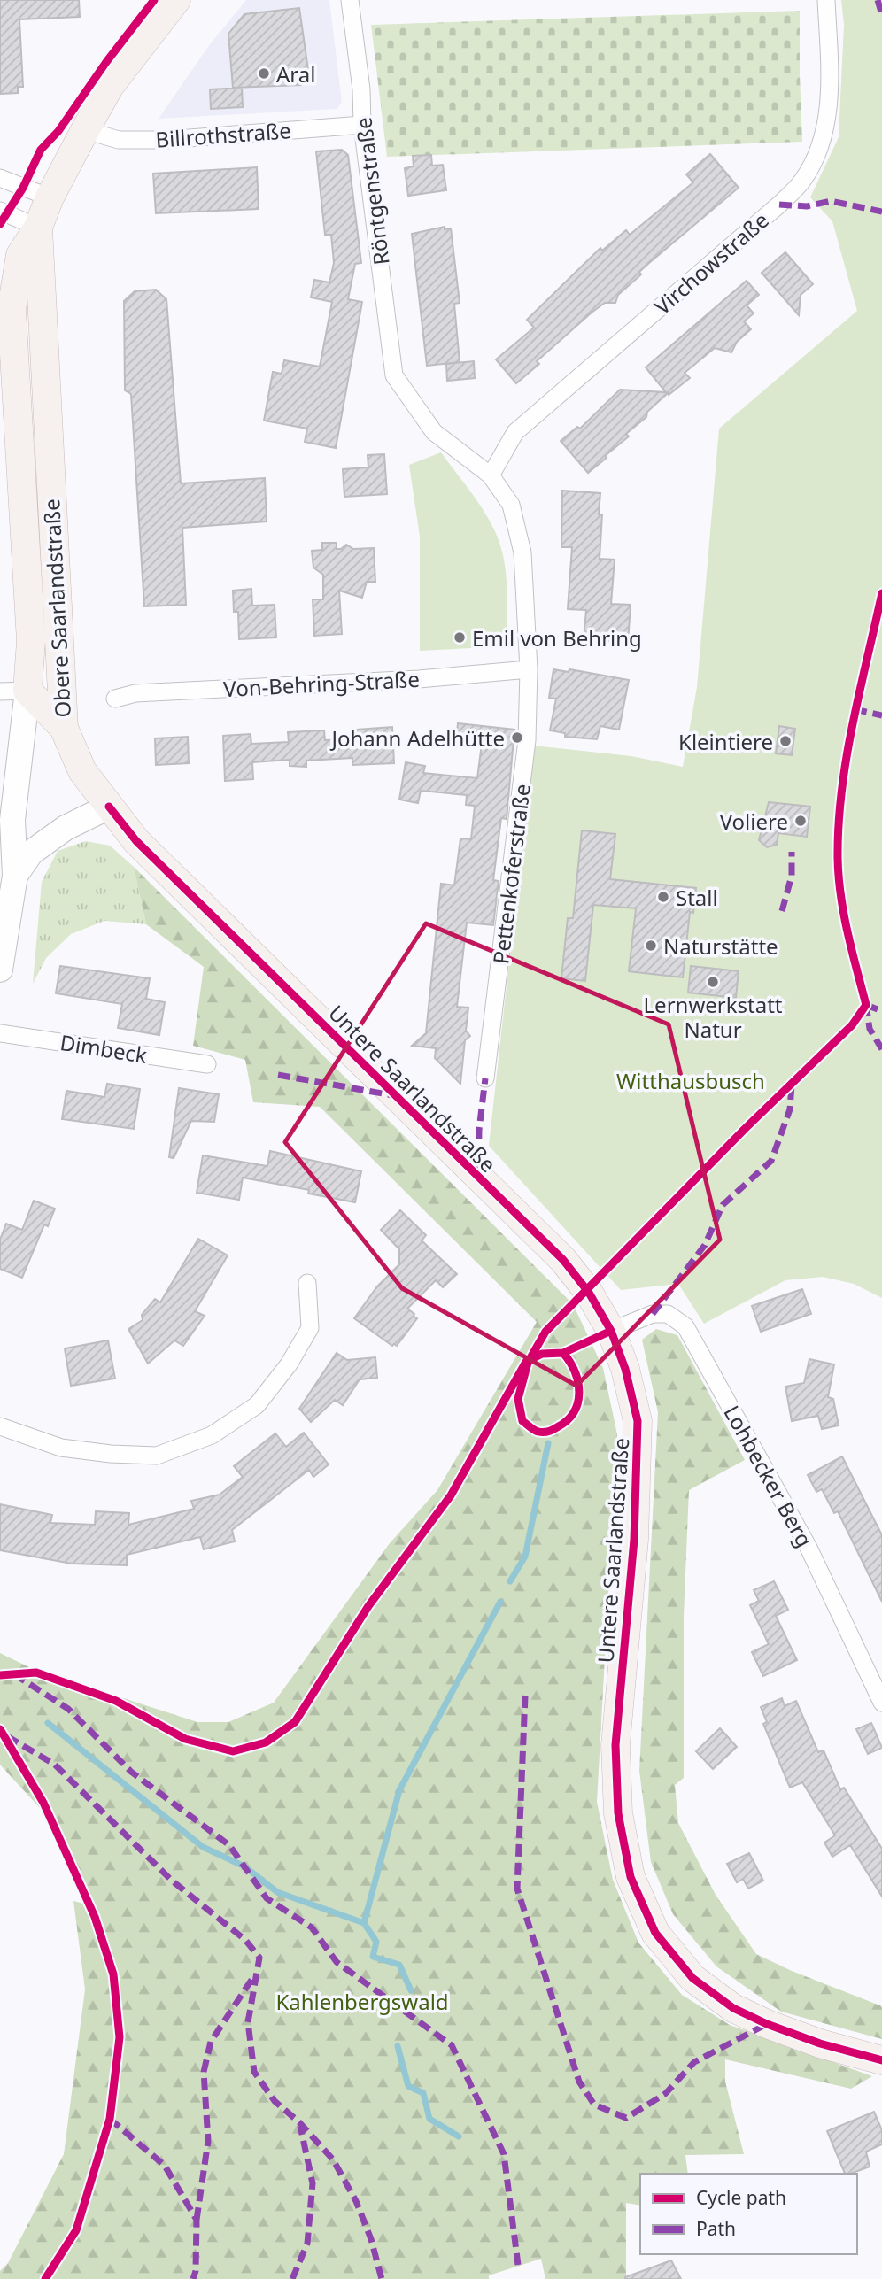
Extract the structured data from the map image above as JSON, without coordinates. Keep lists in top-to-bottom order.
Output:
{
  "streets": {
    "main road": ["Obere Saarlandstraße", "Untere Saarlandstraße"],
    "street": [
      "Billrothstraße",
      "Röntgenstraße",
      "Virchowstraße",
      "Von-Behring-Straße",
      "Pettenkoferstraße",
      "Dimbeck",
      "Lohbecker Berg"
    ]
  },
  "crossings": [
    ["Billrothstraße", "Röntgenstraße"],
    ["Billrothstraße", "Obere Saarlandstraße"],
    ["Röntgenstraße", "Pettenkoferstraße"],
    ["Virchowstraße", "Pettenkoferstraße"],
    ["Obere Saarlandstraße", "Untere Saarlandstraße"],
    ["Von-Behring-Straße", "Pettenkoferstraße"],
    ["Untere Saarlandstraße", "Lohbecker Berg"]
  ],
  "parks": ["Witthausbusch", "Kahlenbergswald"],
  "places": [
    "Aral",
    "Emil von Behring",
    "Johann Adelhütte",
    "Kleintiere",
    "Voliere",
    "Stall",
    "Naturstätte",
    "Lernwerkstatt Natur"
  ],
  "legend": ["Cycle path", "Path"]
}
